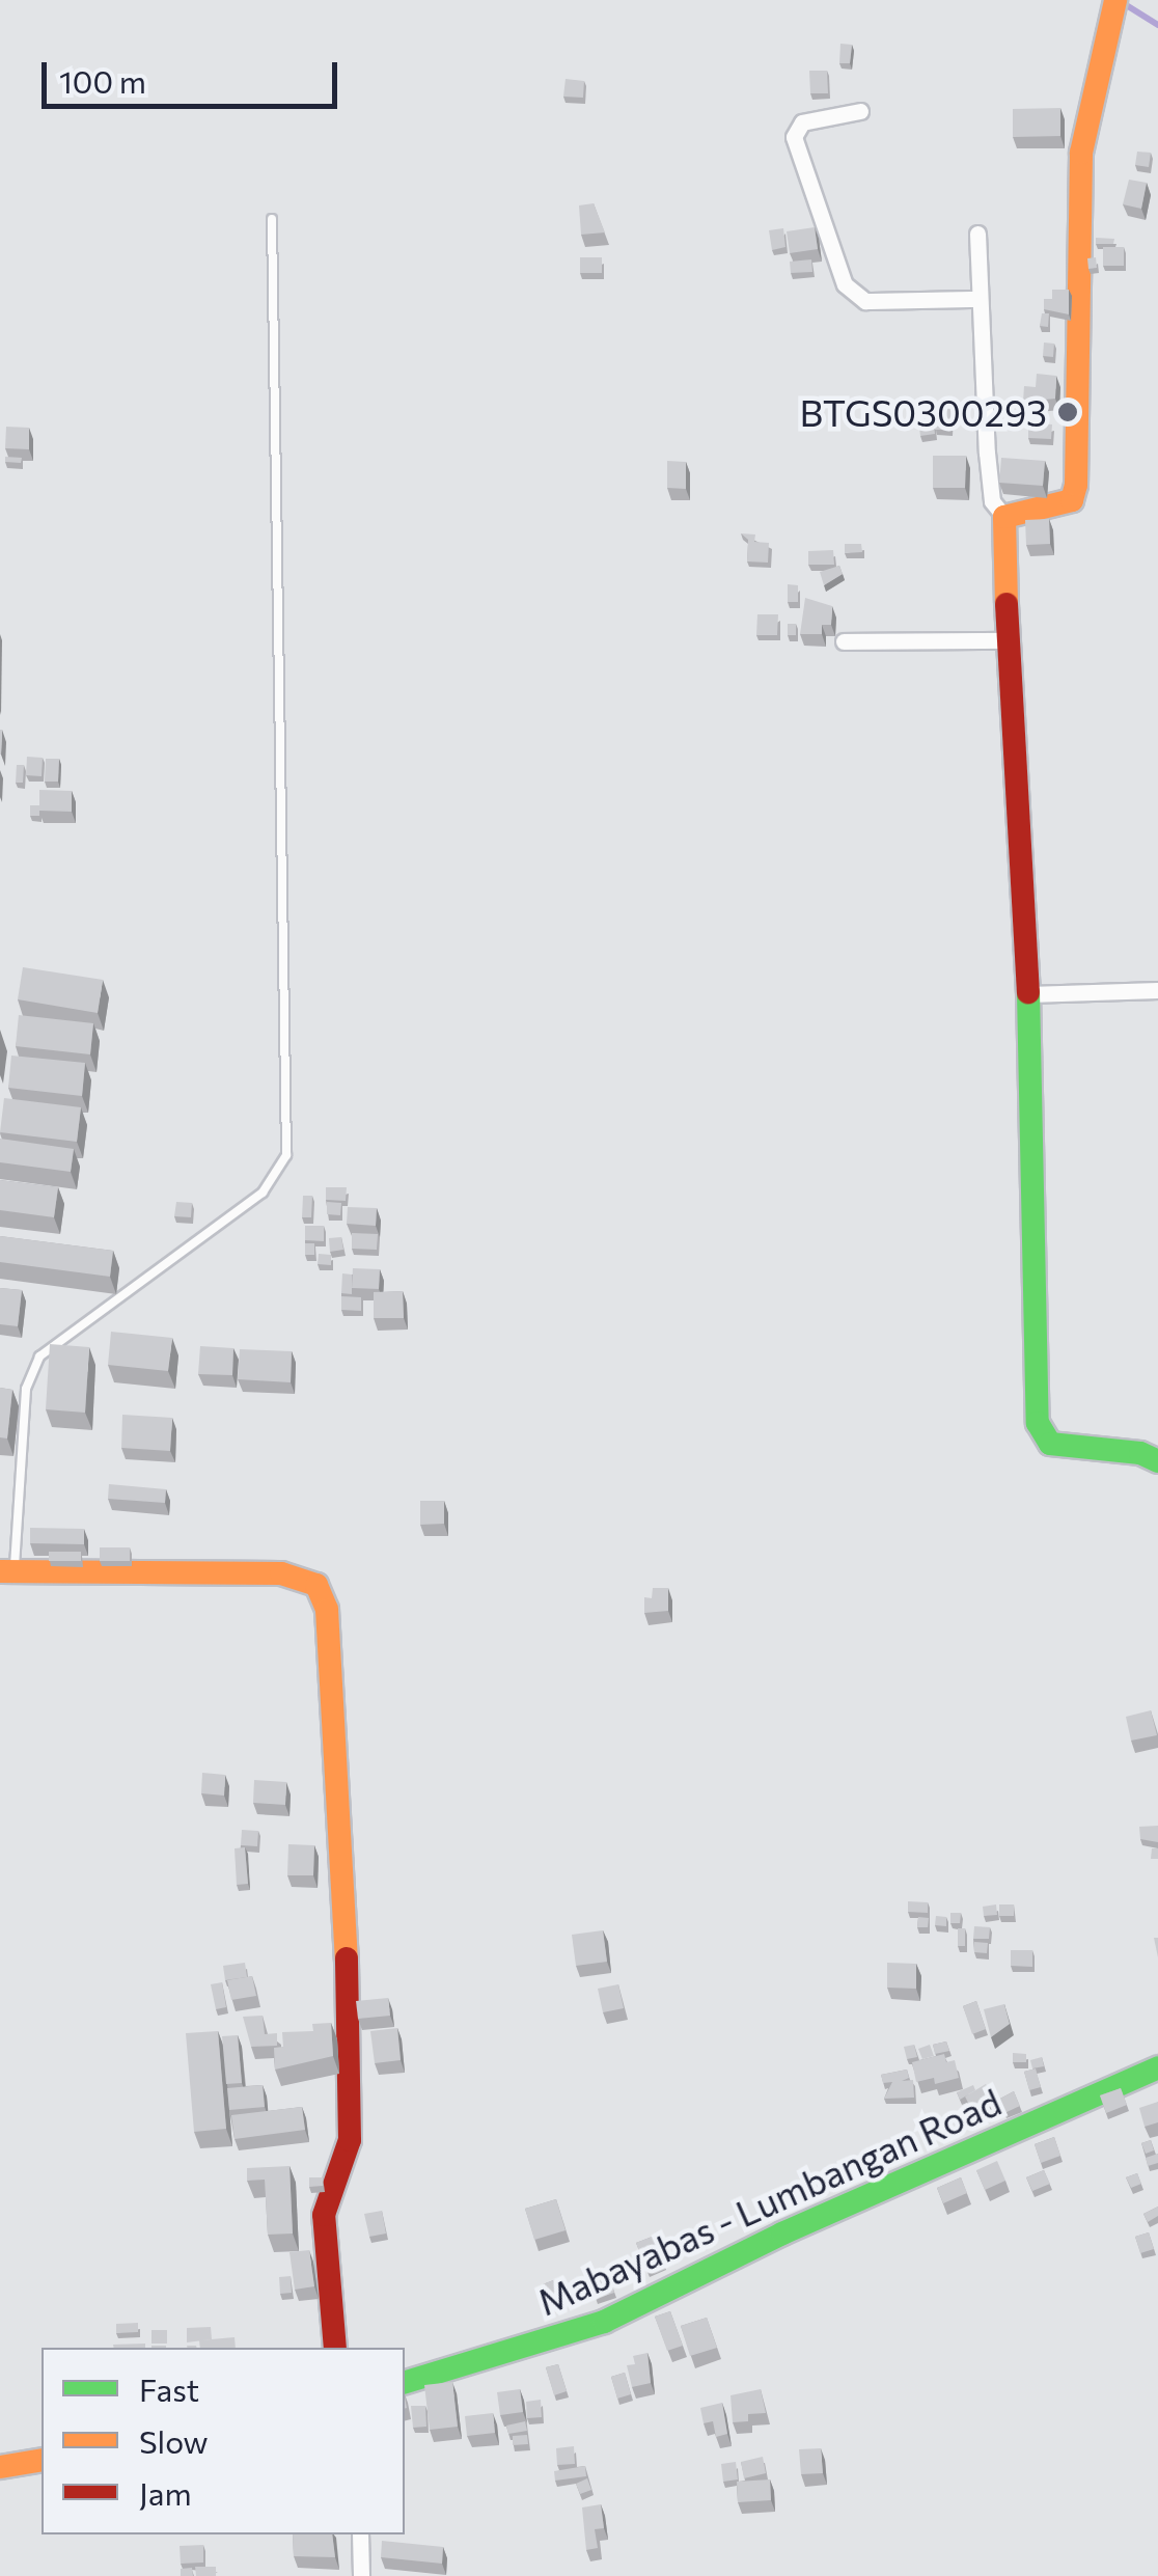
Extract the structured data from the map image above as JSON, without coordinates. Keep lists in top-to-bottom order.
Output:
{
  "streets": {
    "street": ["Mabayabas - Lumbangan Road"]
  },
  "places": ["BTGS0300293"],
  "legend": ["Fast", "Slow", "Jam"],
  "scale_bar": "100 m"
}
